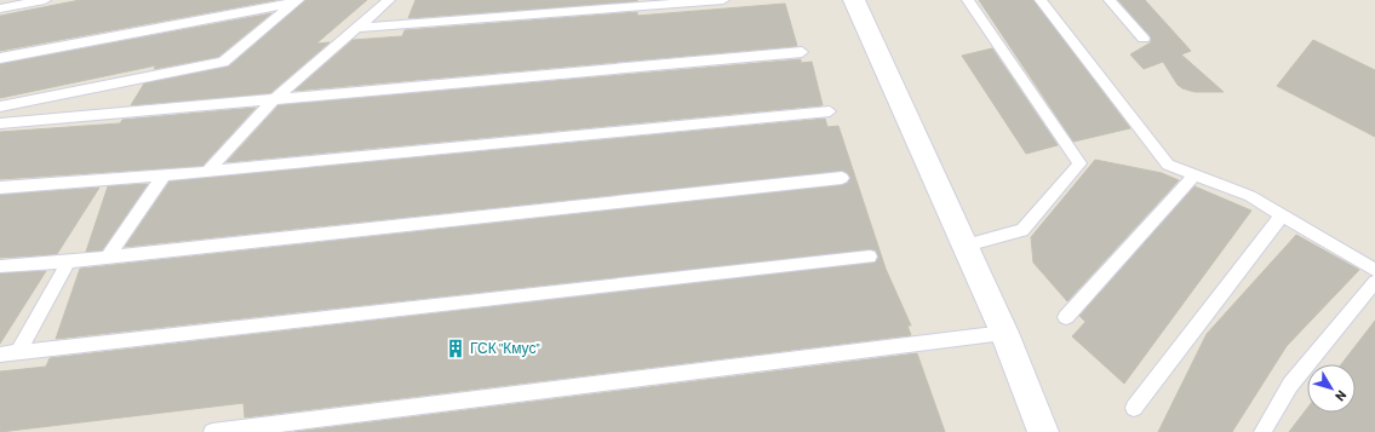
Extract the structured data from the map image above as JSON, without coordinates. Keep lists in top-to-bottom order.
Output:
{
  "places": {
    "building": ["ГСК \"Кмус\""]
  },
  "north": "bottom right"
}
